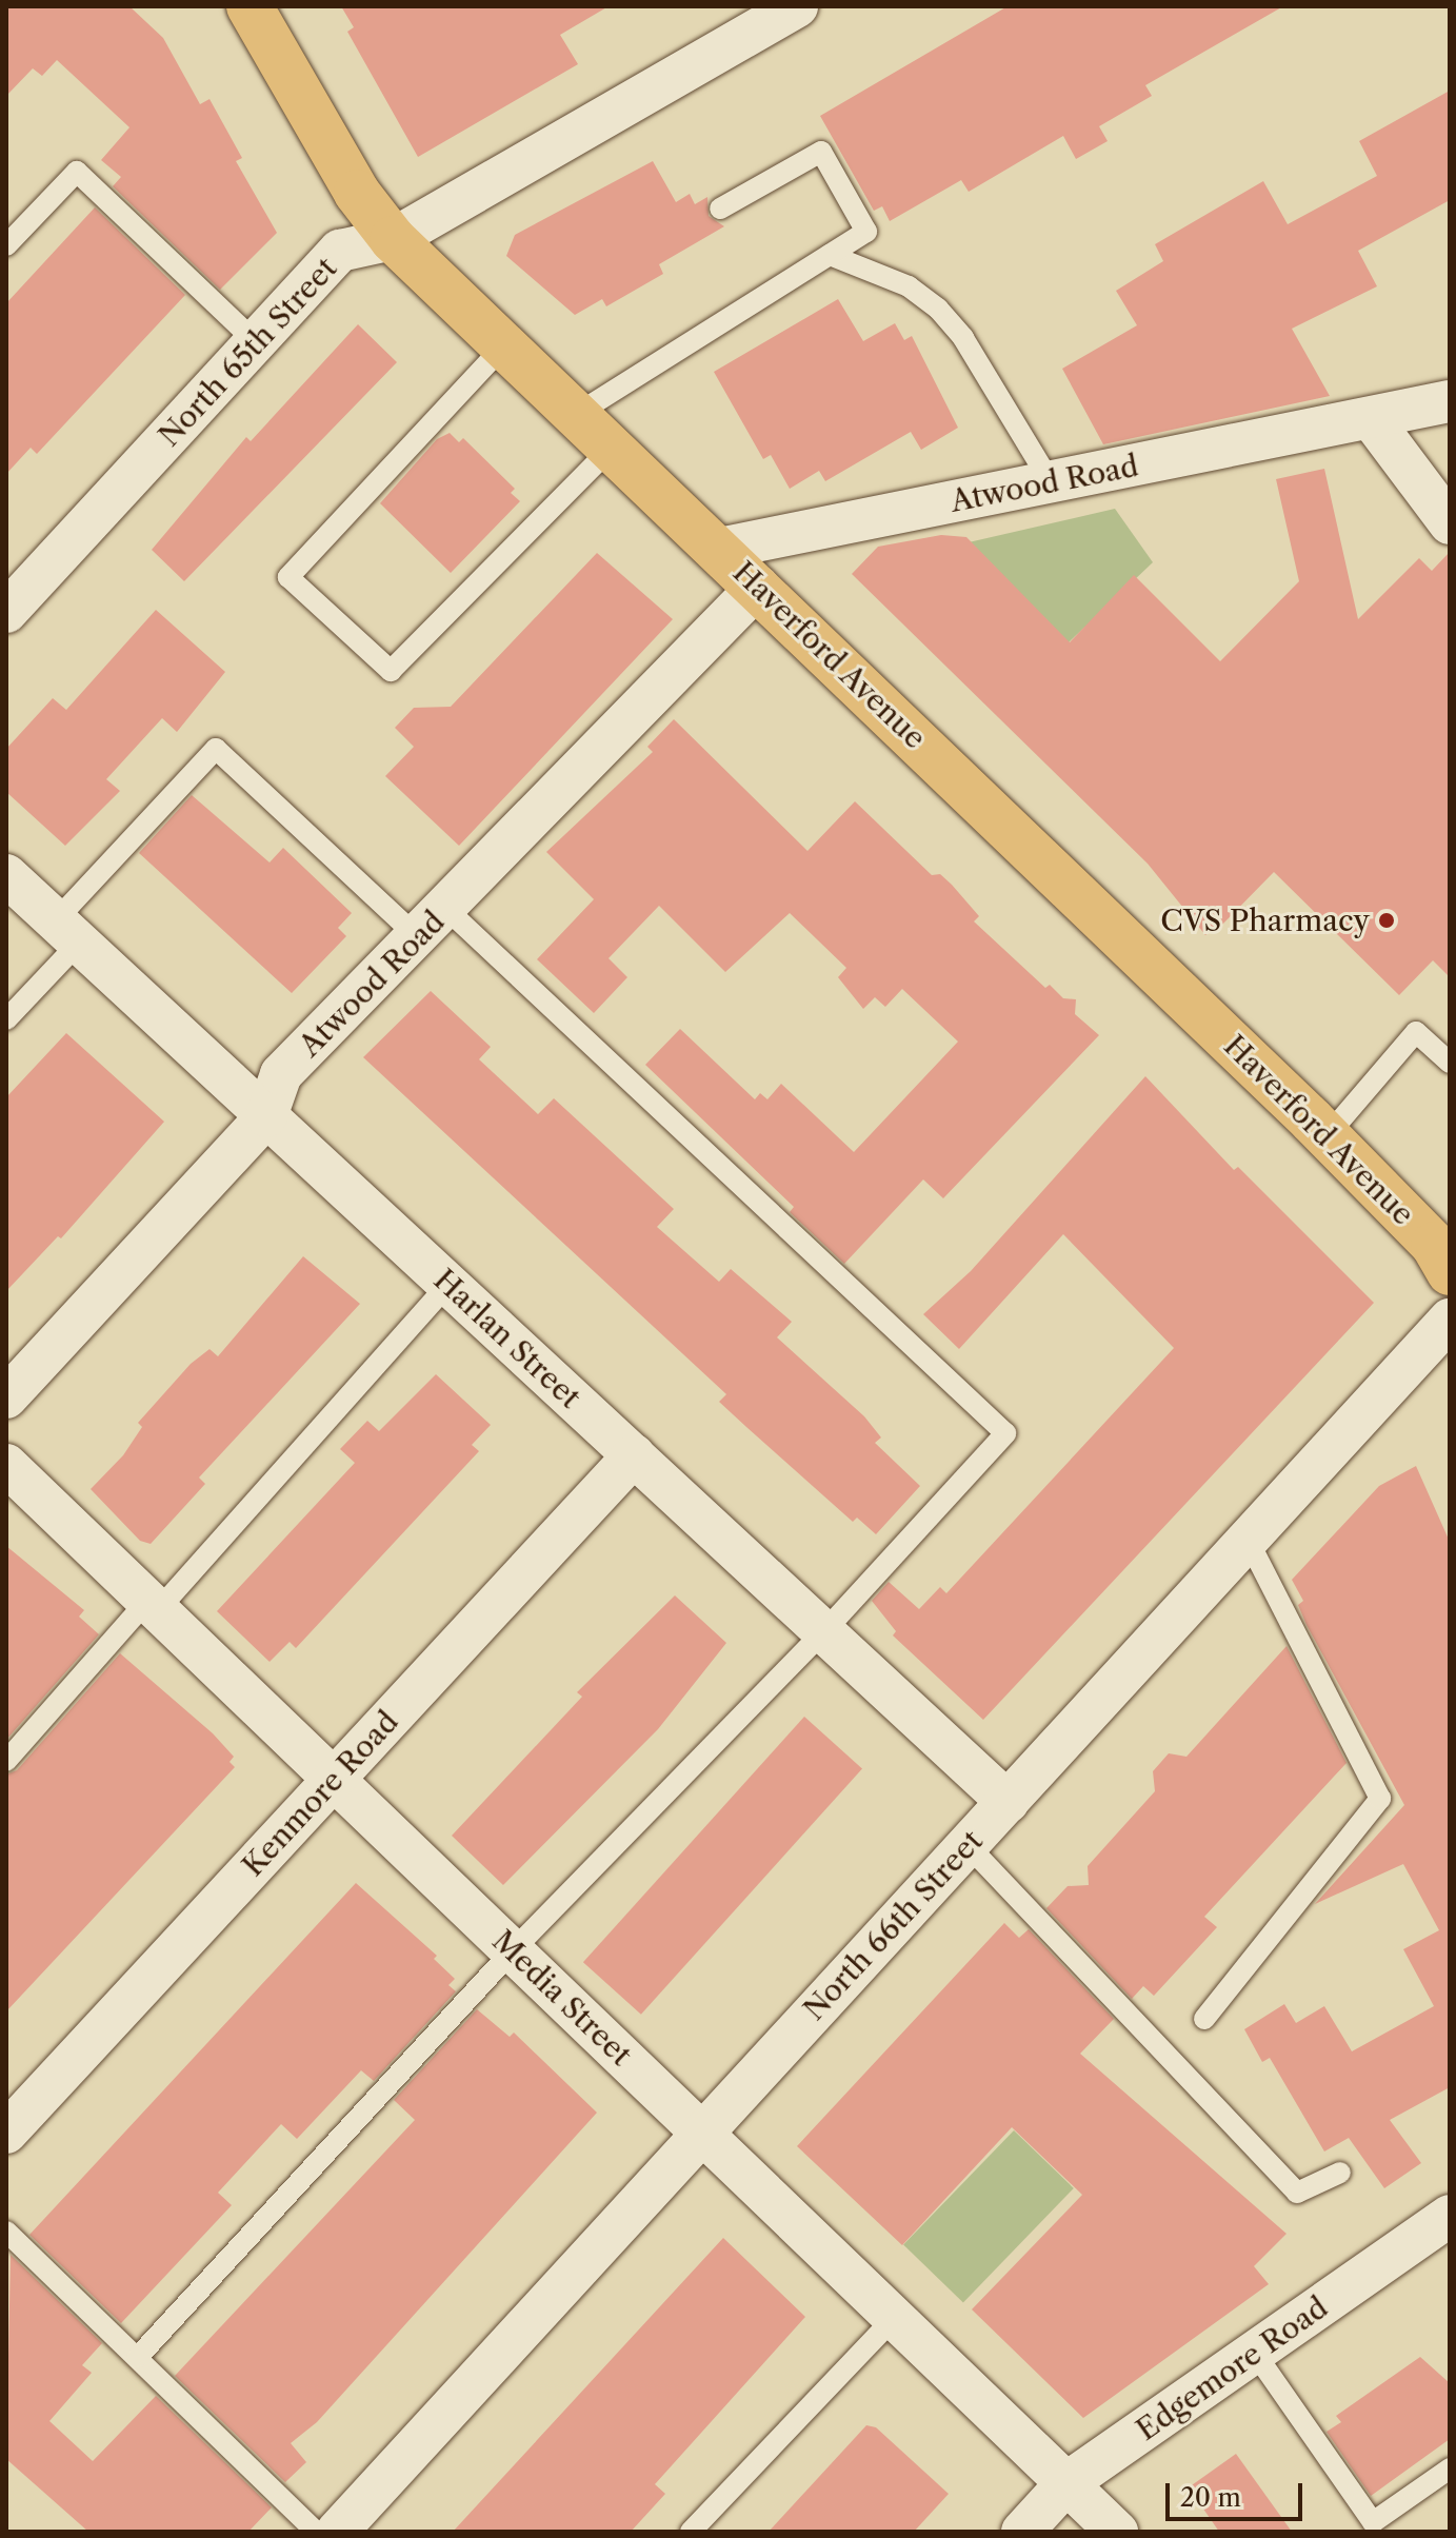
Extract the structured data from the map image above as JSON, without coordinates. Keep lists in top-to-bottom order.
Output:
{
  "streets": {
    "main road": ["Haverford Avenue"],
    "street": [
      "North 65th Street",
      "Atwood Road",
      "Harlan Street",
      "Kenmore Road",
      "North 66th Street",
      "Media Street",
      "Edgemore Road"
    ]
  },
  "crossings": [
    ["North 65th Street", "Haverford Avenue"],
    ["Atwood Road", "Haverford Avenue"],
    ["Atwood Road", "Harlan Street"],
    ["Harlan Street", "Kenmore Road"],
    ["Harlan Street", "North 66th Street"],
    ["Kenmore Road", "Media Street"],
    ["North 66th Street", "Media Street"],
    ["Media Street", "Edgemore Road"]
  ],
  "places": ["CVS Pharmacy"],
  "scale_bar": "20 m"
}
